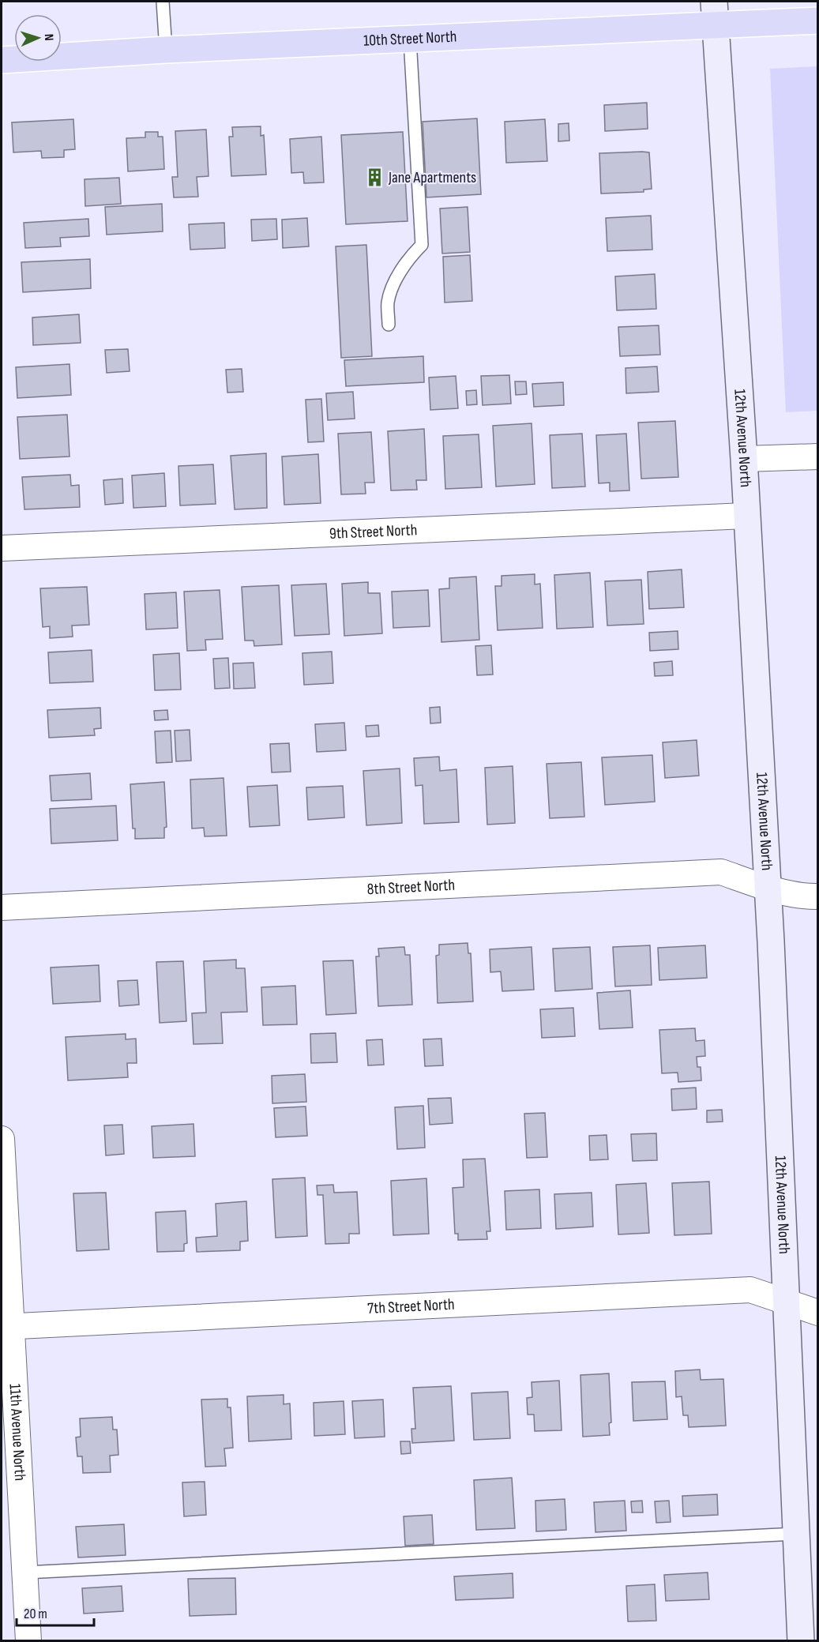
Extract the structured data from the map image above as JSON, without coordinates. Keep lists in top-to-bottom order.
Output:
{
  "streets": {
    "main road": ["10th Street North", "12th Avenue North"],
    "street": [
      "9th Street North",
      "8th Street North",
      "7th Street North",
      "11th Avenue North"
    ]
  },
  "crossings": [
    ["10th Street North", "12th Avenue North"],
    ["12th Avenue North", "9th Street North"],
    ["12th Avenue North", "8th Street North"],
    ["12th Avenue North", "7th Street North"],
    ["7th Street North", "11th Avenue North"]
  ],
  "places": {
    "building": ["Jane Apartments"]
  },
  "scale_bar": "20 m",
  "north": "right"
}
